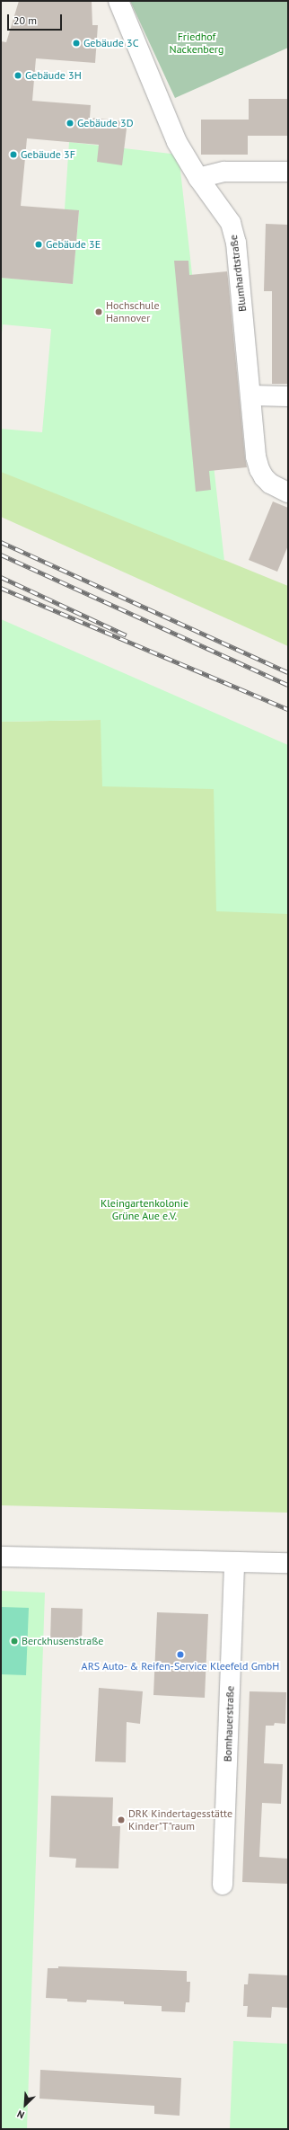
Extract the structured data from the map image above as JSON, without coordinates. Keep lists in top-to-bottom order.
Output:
{
  "streets": {
    "street": ["Blumhardtstraße", "Bomhauerstraße"]
  },
  "parks": ["Friedhof Nackenberg", "Kleingartenkolonie Grüne Aue e.V."],
  "places": [
    "Gebäude 3C",
    "Gebäude 3H",
    "Gebäude 3D",
    "Gebäude 3F",
    "Gebäude 3E",
    "Hochschule Hannover",
    "Berckhusenstraße",
    "ARS Auto- & Reifen-Service Kleefeld GmbH",
    "DRK Kindertagesstätte Kinder\"T\"raum"
  ],
  "scale_bar": "20 m",
  "north": "bottom left"
}
